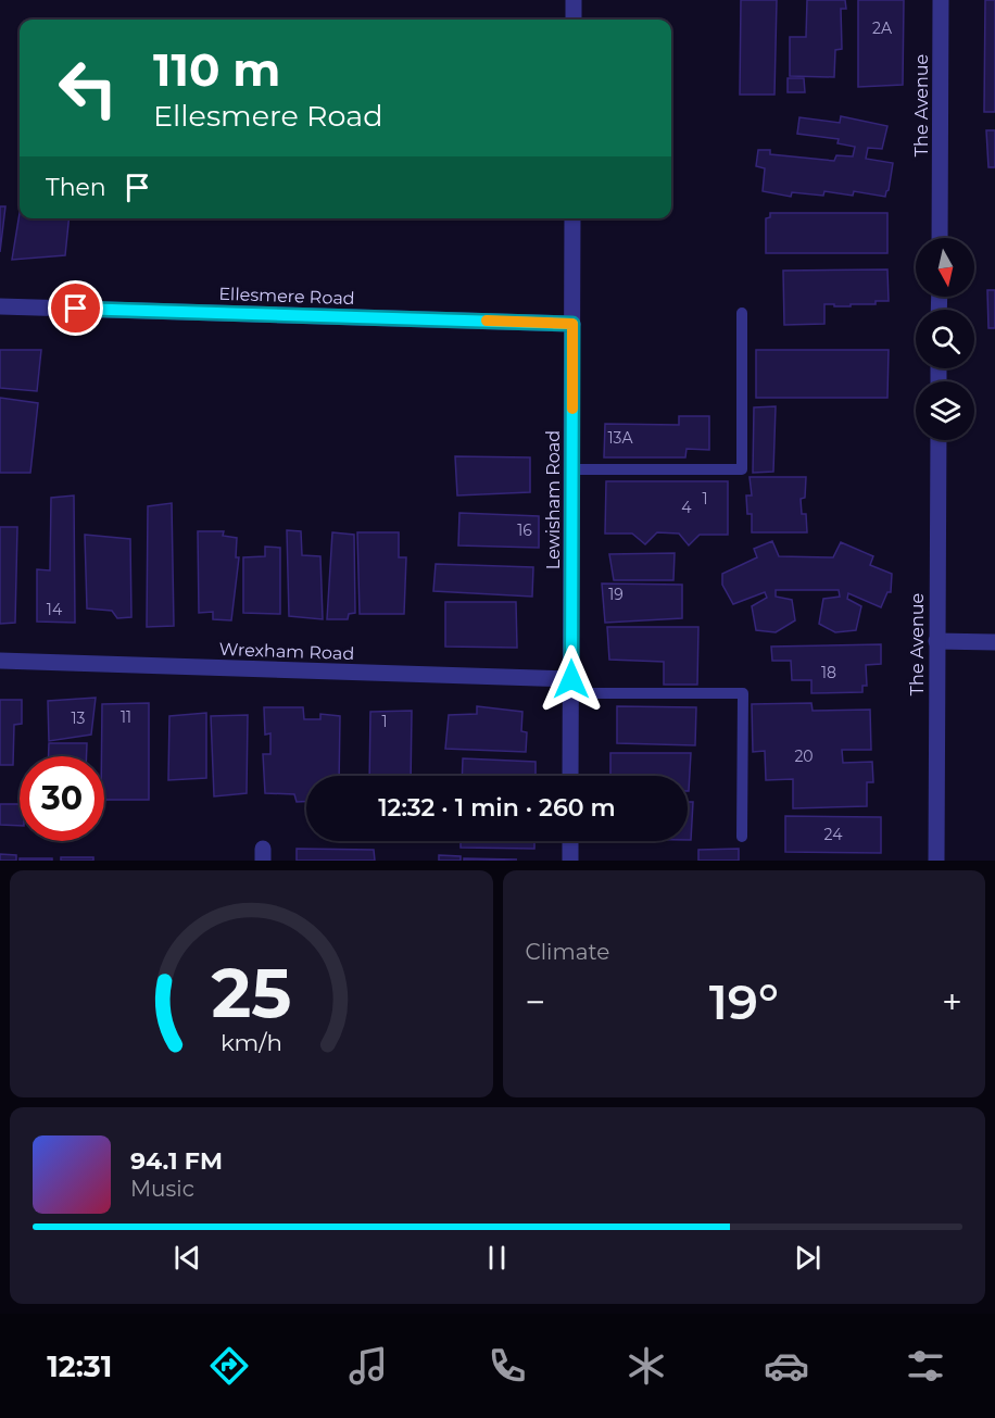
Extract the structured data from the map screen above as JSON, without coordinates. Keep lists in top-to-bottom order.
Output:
{
  "streets": {
    "street": [
      "The Avenue",
      "Ellesmere Road",
      "Lewisham Road",
      "Wrexham Road"
    ]
  },
  "crossings": [
    ["Ellesmere Road", "Lewisham Road"],
    ["Lewisham Road", "Wrexham Road"]
  ],
  "house_numbers": [
    "2A",
    "13A",
    "1",
    "4",
    "16",
    "19",
    "14",
    "18",
    "11",
    "13",
    "1",
    "20",
    "24"
  ],
  "north": "bottom",
  "page": {
    "turn": ["110 m", "Ellesmere Road"],
    "then": "Then",
    "limit": "30",
    "trip": "12:32 · 1 min · 260 m",
    "tile": "Climate",
    "heat": ["−", "19°", "+"],
    "song": ["94.1 FM", "Music"],
    "tabs": "12:31",
    "gauge": ["25", "km/h"]
  }
}
